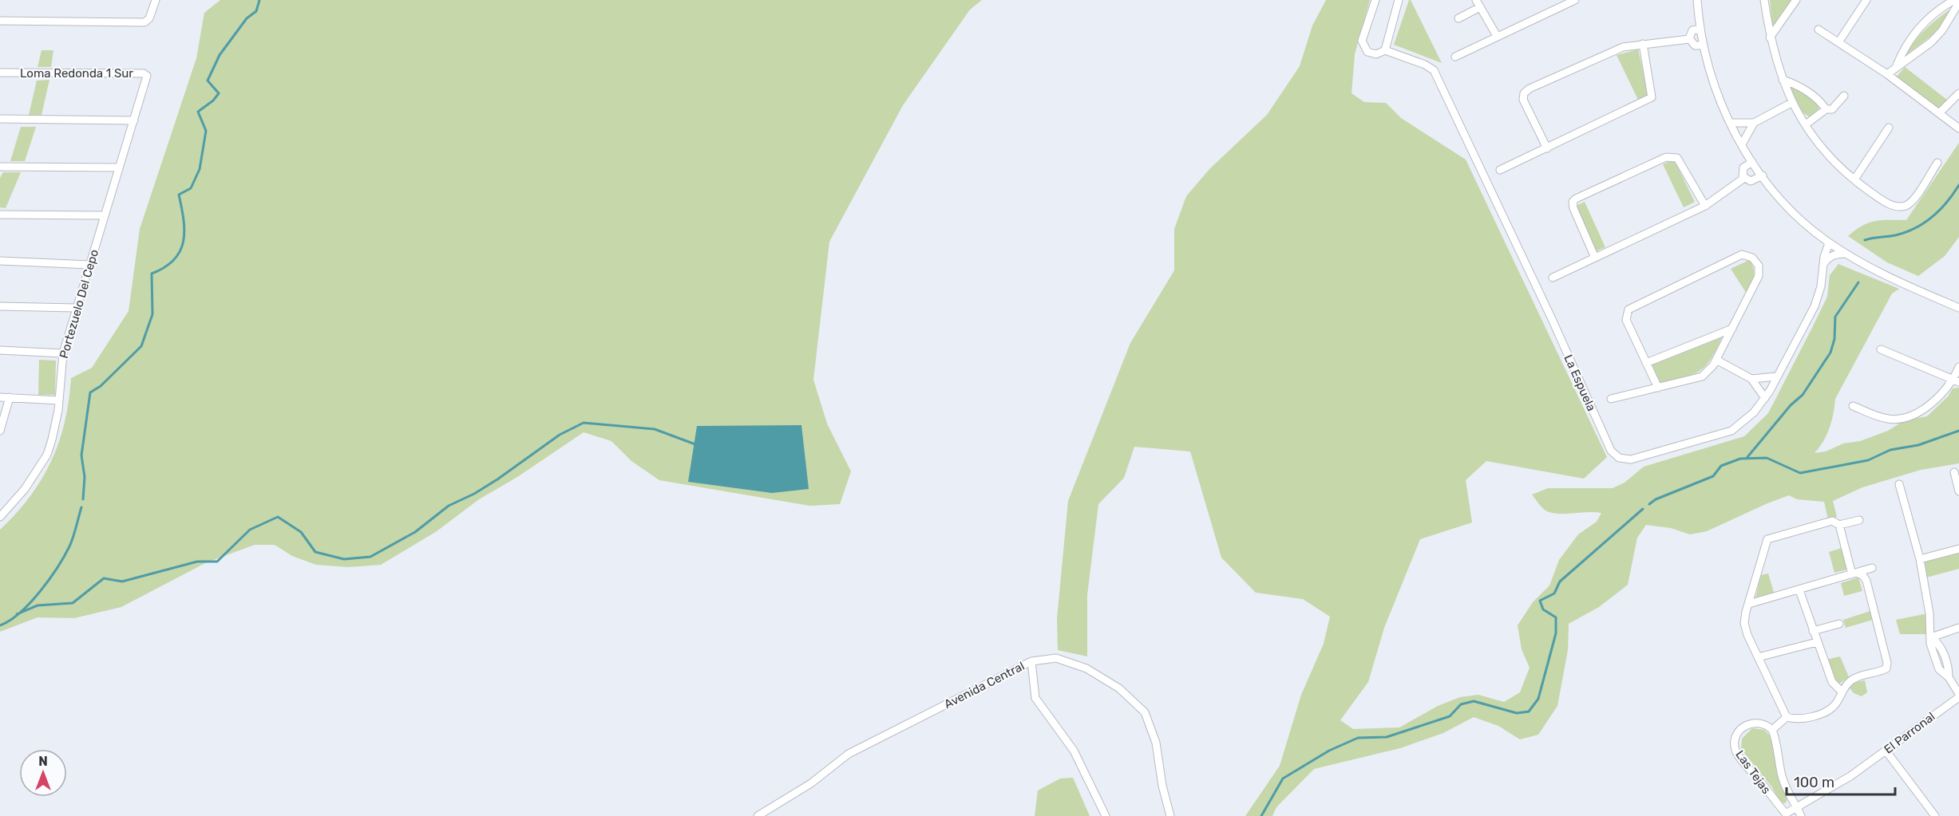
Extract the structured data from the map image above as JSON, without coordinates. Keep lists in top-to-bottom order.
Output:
{
  "streets": {
    "street": [
      "Loma Redonda 1 Sur",
      "Portezuelo Del Cepo",
      "La Espuela",
      "Avenida Central",
      "El Parronal",
      "Las Tejas"
    ]
  },
  "crossings": [
    ["Loma Redonda 1 Sur", "Portezuelo Del Cepo"],
    ["El Parronal", "Las Tejas"]
  ],
  "scale_bar": "100 m",
  "north": "top"
}
